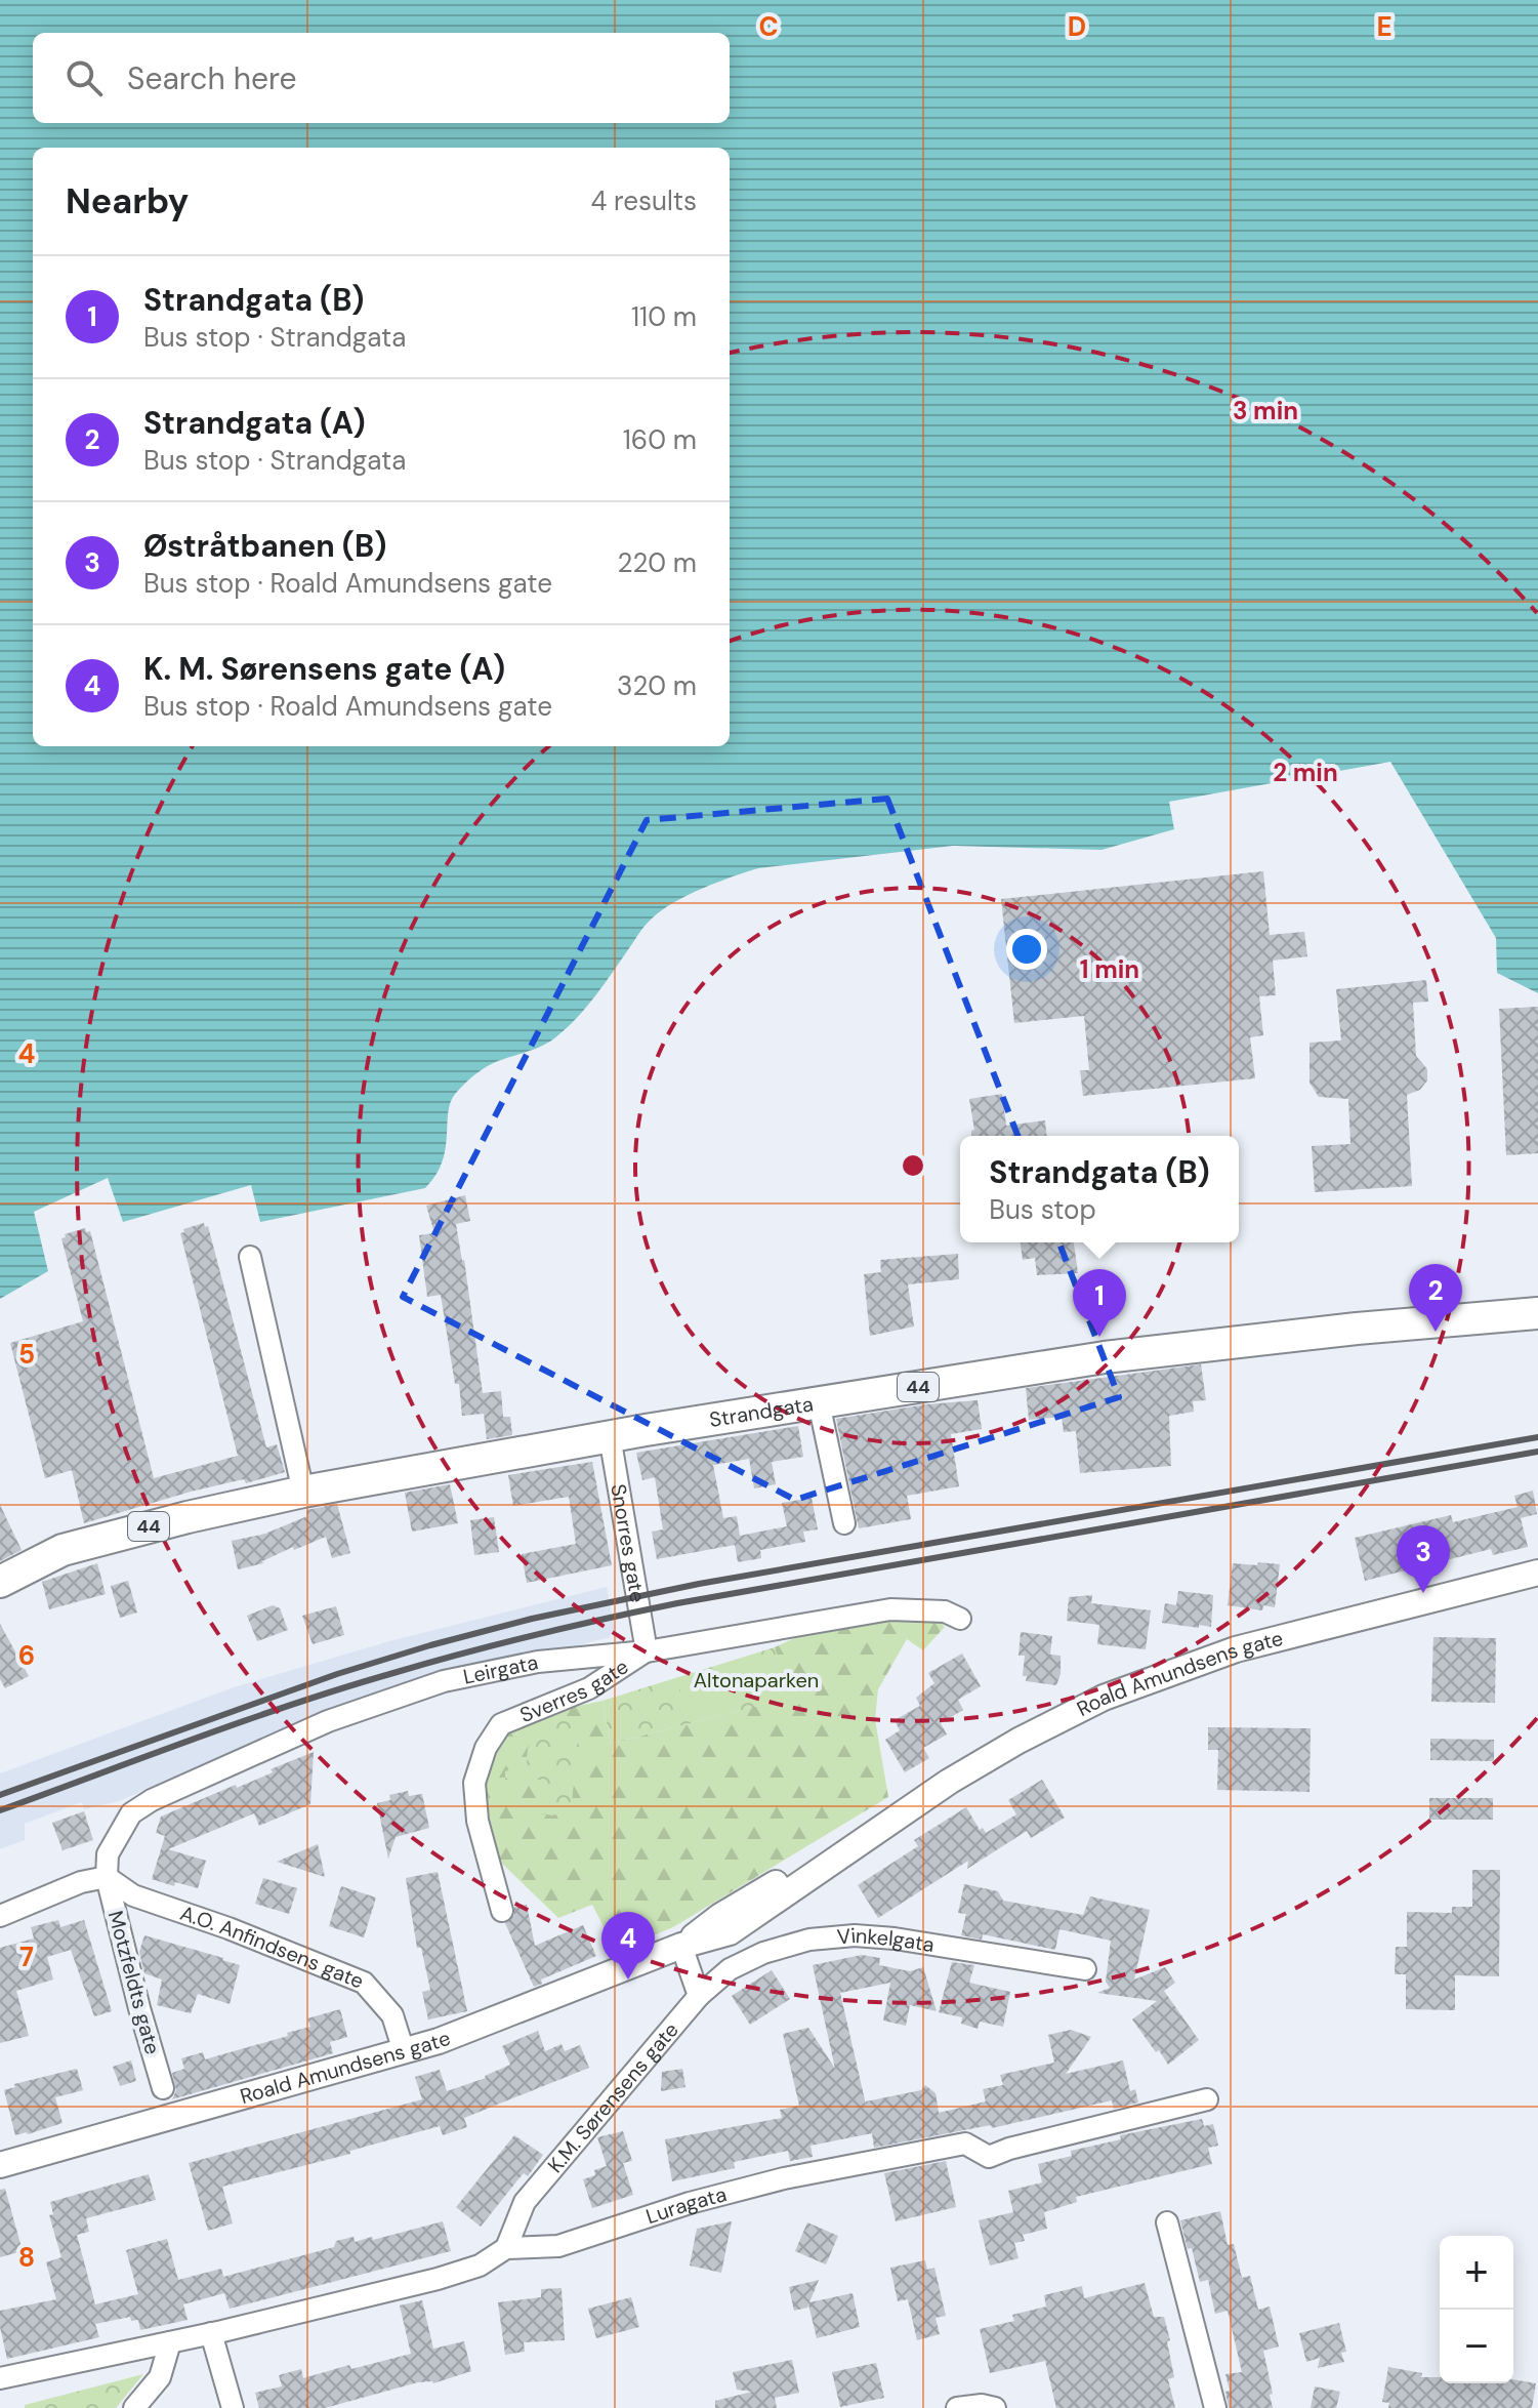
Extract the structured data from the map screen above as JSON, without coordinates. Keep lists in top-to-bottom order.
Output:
{
  "streets": {
    "main road": ["44", "Strandgata"],
    "street": [
      "Snorres gate",
      "Leirgata",
      "Roald Amundsens gate",
      "Sverres gate",
      "Vinkelgata",
      "A.O. Anfindsens gate",
      "Motzfeldts gate",
      "K.M. Sørensens gate",
      "Luragata"
    ]
  },
  "crossings": [
    ["Strandgata", "Snorres gate"],
    ["Snorres gate", "Leirgata"],
    ["Snorres gate", "Sverres gate"],
    ["Leirgata", "Sverres gate"],
    ["Leirgata", "A.O. Anfindsens gate"],
    ["Leirgata", "Motzfeldts gate"],
    ["Roald Amundsens gate", "A.O. Anfindsens gate"],
    ["Vinkelgata", "K.M. Sørensens gate"],
    ["A.O. Anfindsens gate", "Motzfeldts gate"],
    ["K.M. Sørensens gate", "Luragata"]
  ],
  "parks": ["Altonaparken"],
  "page": {
    "search": "Search here",
    "heading": ["Nearby", "4 results"],
    "list": [
      {
        "mark": "1",
        "name": "Strandgata (B)",
        "note": "Bus stop · Strandgata",
        "value": "110 m"
      },
      {
        "mark": "2",
        "name": "Strandgata (A)",
        "note": "Bus stop · Strandgata",
        "value": "160 m"
      },
      {
        "mark": "3",
        "name": "Østråtbanen (B)",
        "note": "Bus stop · Roald Amundsens gate",
        "value": "220 m"
      },
      {
        "mark": "4",
        "name": "K. M. Sørensens gate (A)",
        "note": "Bus stop · Roald Amundsens gate",
        "value": "320 m"
      }
    ],
    "popup": ["Strandgata (B)", "Bus stop"],
    "pins": [
      "2",
      "1",
      "3",
      "4"
    ],
    "map_buttons": ["+", "−"]
  },
  "grid": {
    "columns": ["C", "D", "E"],
    "rows": [
      "4",
      "5",
      "6",
      "7",
      "8"
    ]
  },
  "rings": ["3 min", "2 min", "1 min"]
}
